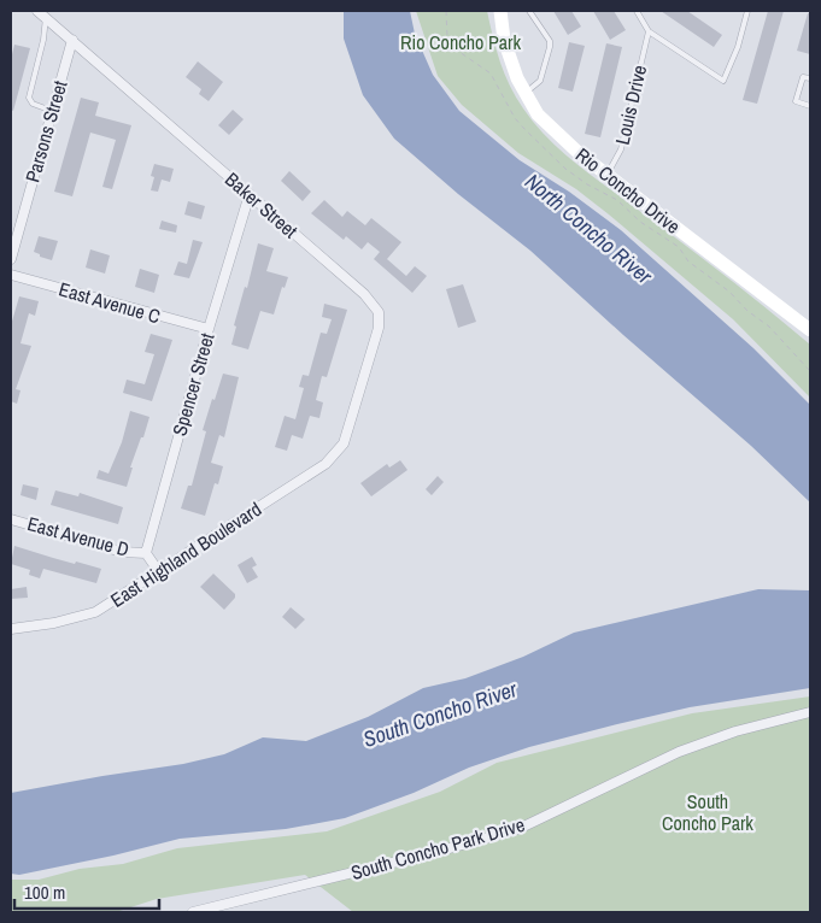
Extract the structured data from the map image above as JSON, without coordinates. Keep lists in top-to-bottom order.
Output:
{
  "streets": {
    "street": [
      "Parsons Street",
      "Rio Concho Drive",
      "Baker Street",
      "East Avenue C",
      "Spencer Street",
      "East Avenue D",
      "East Highland Boulevard",
      "South Concho Park Drive"
    ],
    "lane": ["Louis Drive"]
  },
  "crossings": [
    ["Louis Drive", "Rio Concho Drive"],
    ["Parsons Street", "Baker Street"],
    ["Baker Street", "Spencer Street"],
    ["Baker Street", "East Highland Boulevard"],
    ["East Avenue C", "Spencer Street"],
    ["Spencer Street", "East Avenue D"]
  ],
  "water": ["North Concho River", "South Concho River"],
  "parks": ["Rio Concho Park", "South Concho Park"],
  "scale_bar": "100 m"
}
